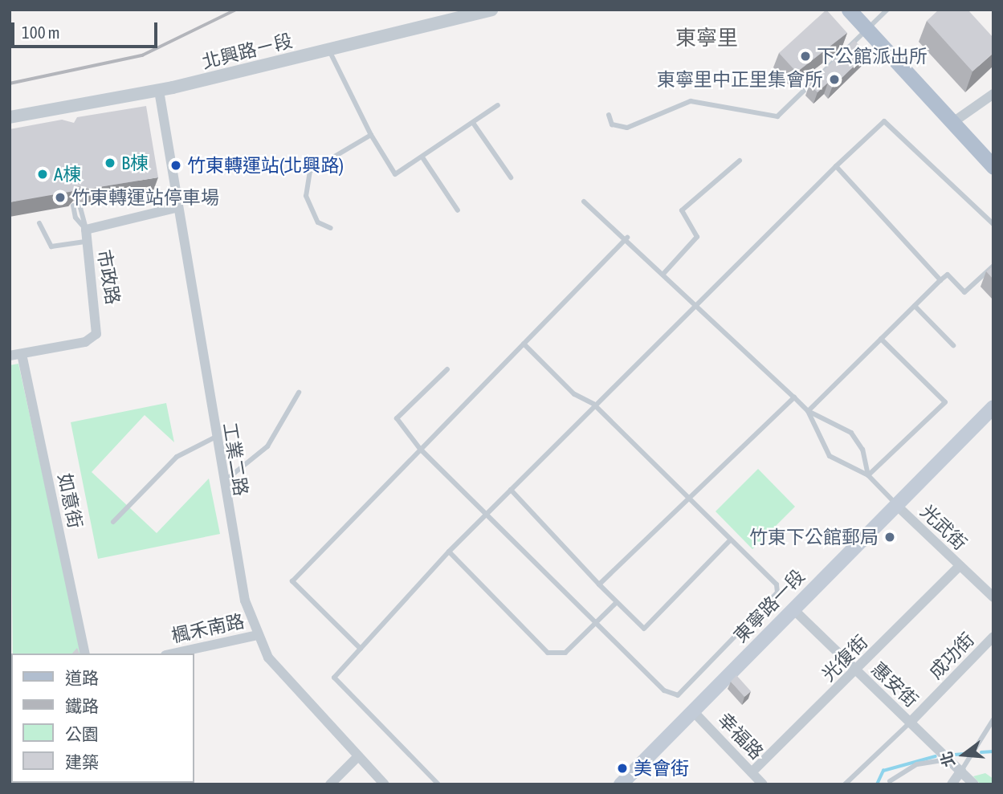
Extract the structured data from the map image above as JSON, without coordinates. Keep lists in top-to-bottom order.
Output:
{
  "streets": {
    "main road": ["東寧路一段"],
    "street": [
      "北興路ㄧ段",
      "市政路",
      "工業二路",
      "如意街",
      "光武街",
      "楓禾南路",
      "成功街",
      "光復街",
      "惠安街",
      "幸福路"
    ]
  },
  "crossings": [
    ["北興路ㄧ段", "工業二路"],
    ["市政路", "工業二路"],
    ["市政路", "如意街"],
    ["工業二路", "楓禾南路"],
    ["光武街", "東寧路一段"],
    ["光武街", "光復街"],
    ["東寧路一段", "惠安街"],
    ["東寧路一段", "幸福路"],
    ["成功街", "惠安街"],
    ["光復街", "惠安街"],
    ["光復街", "幸福路"]
  ],
  "districts": ["東寧里"],
  "places": [
    "下公館派出所",
    "東寧里中正里集會所",
    "B棟",
    "竹東轉運站(北興路)",
    "A棟",
    "竹東轉運站停車場",
    "竹東下公館郵局",
    "美會街"
  ],
  "legend": [
    "道路",
    "鐵路",
    "公園",
    "建築"
  ],
  "scale_bar": "100 m",
  "north": "left"
}
